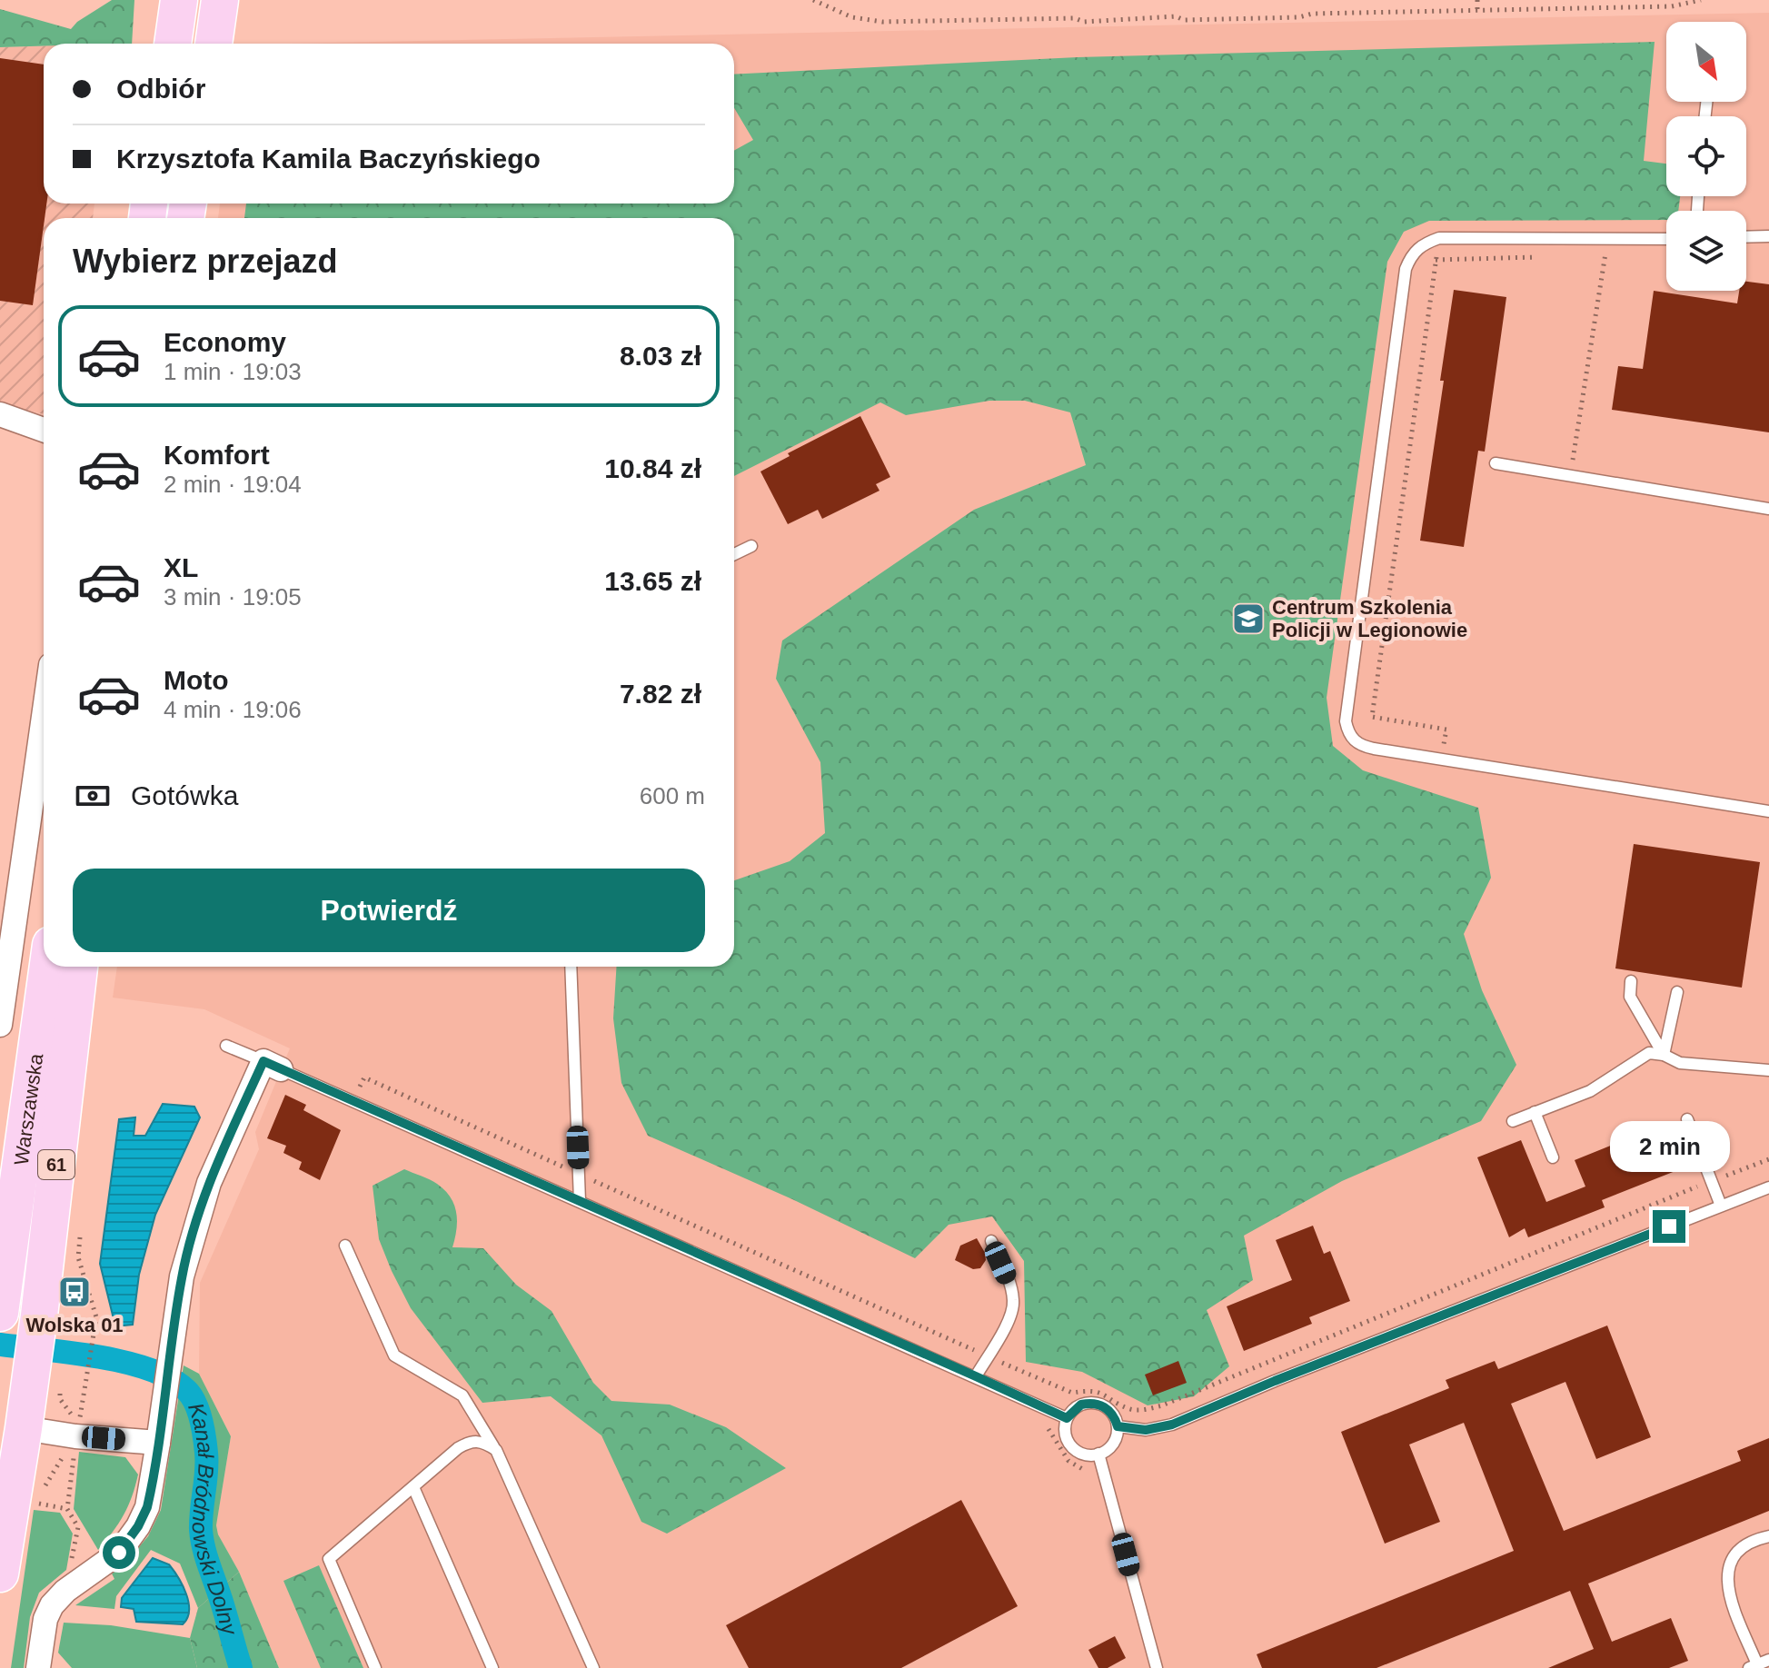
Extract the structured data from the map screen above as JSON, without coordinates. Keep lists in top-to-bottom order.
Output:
{
  "streets": {
    "main road": ["Warszawska", "61"]
  },
  "crossings": [
    ["Warszawska", "61"]
  ],
  "water": ["Kanał Bródnowski Dolny"],
  "places": {
    "school or university": ["Centrum Szkolenia Policji w Legionowie"],
    "bus stop": ["Wolska 01"]
  },
  "north": "bottom right",
  "page": {
    "banner": ["Odbiór", "Krzysztofa Kamila Baczyńskiego"],
    "heading": "Wybierz przejazd",
    "list": [
      {
        "name": "Economy",
        "note": "1 min · 19:03",
        "value": "8.03 zł"
      },
      {
        "name": "Komfort",
        "note": "2 min · 19:04",
        "value": "10.84 zł"
      },
      {
        "name": "XL",
        "note": "3 min · 19:05",
        "value": "13.65 zł"
      },
      {
        "name": "Moto",
        "note": "4 min · 19:06",
        "value": "7.82 zł"
      }
    ],
    "pay": ["Gotówka", "600 m"],
    "buttons": "Potwierdź",
    "bubble": "2 min"
  }
}
